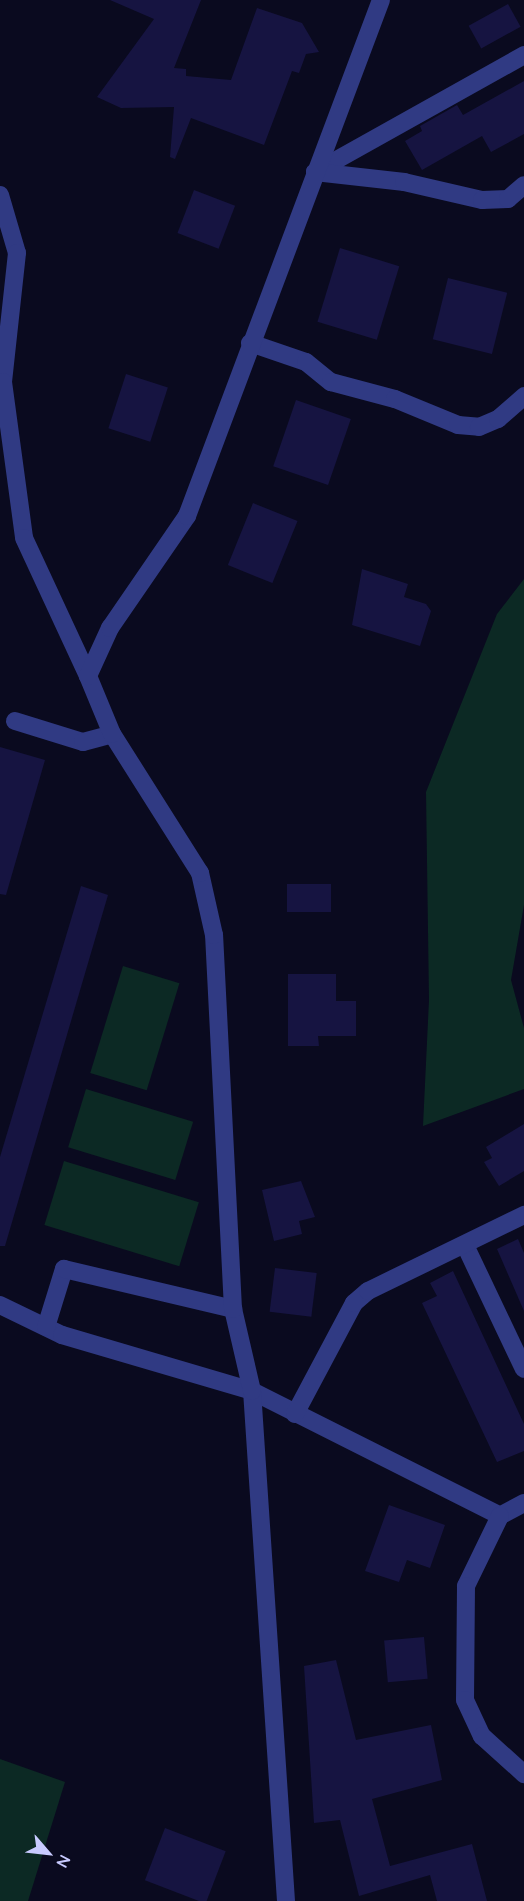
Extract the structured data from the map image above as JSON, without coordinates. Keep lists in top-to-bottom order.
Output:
{
  "north": "bottom right"
}
